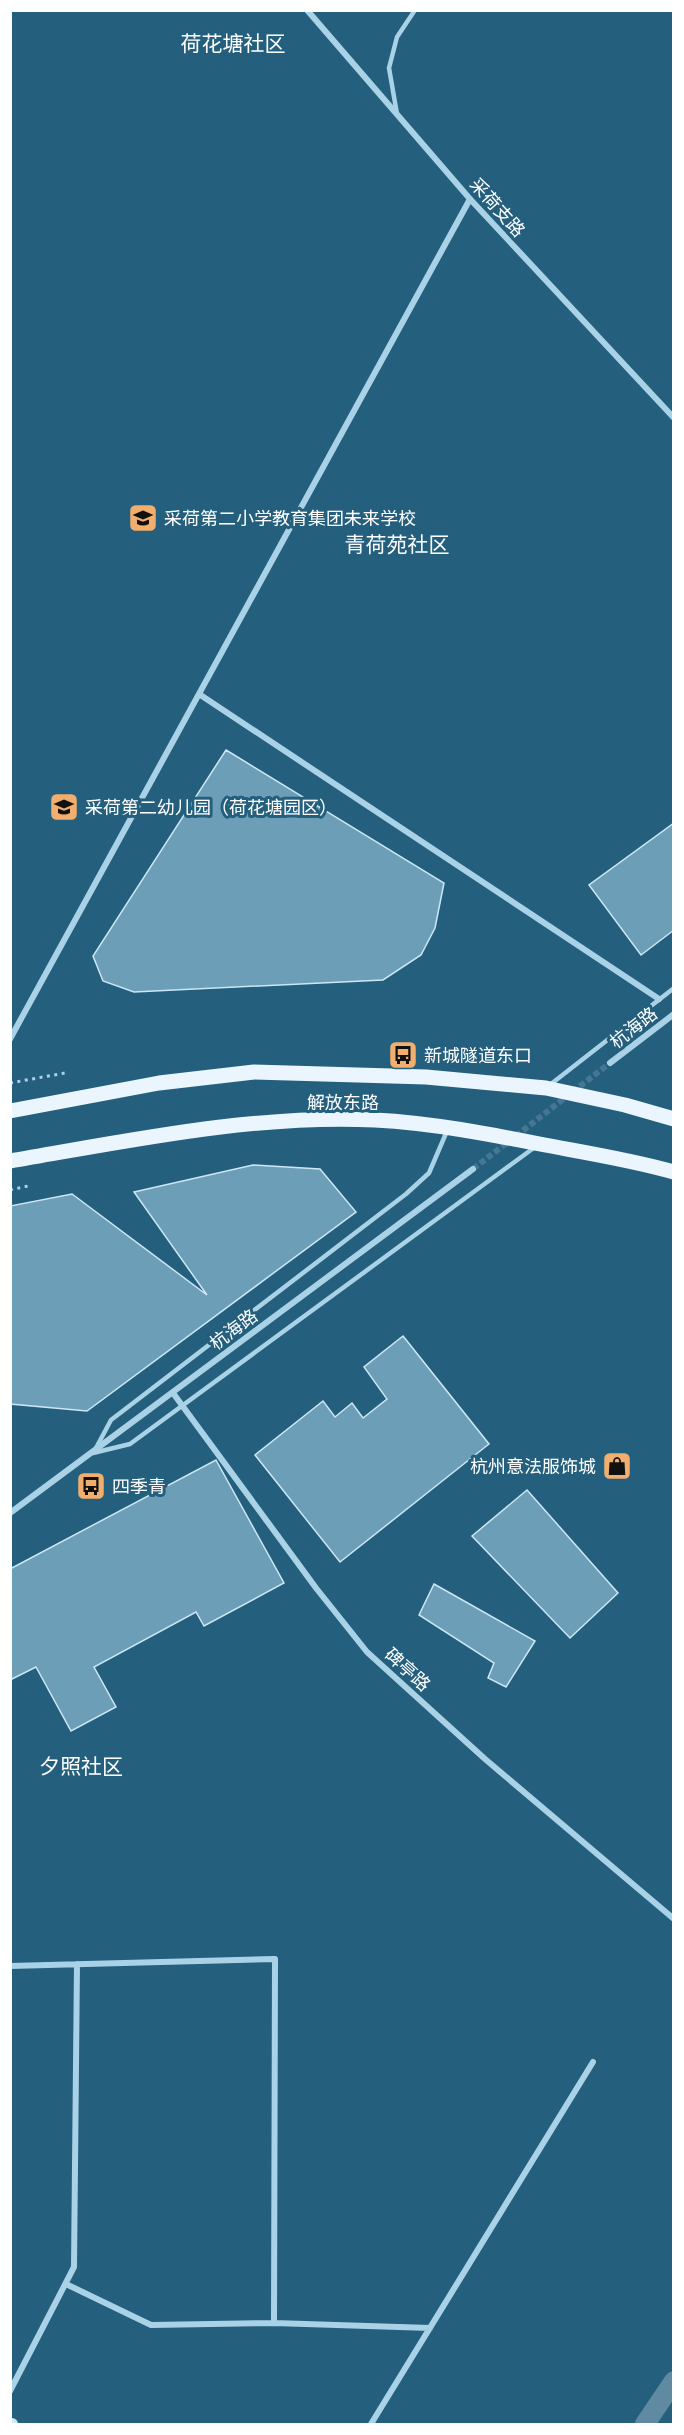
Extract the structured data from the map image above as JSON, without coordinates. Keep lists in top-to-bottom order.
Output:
{
  "streets": {
    "main road": ["解放东路"],
    "street": ["采荷支路", "杭海路", "碑亭路"]
  },
  "crossings": [
    ["杭海路", "碑亭路"]
  ],
  "districts": ["荷花塘社区", "青荷苑社区", "夕照社区"],
  "places": {
    "school or university": ["采荷第二小学教育集团未来学校", "采荷第二幼儿园（荷花塘园区）"],
    "bus stop": ["新城隧道东口", "四季青"],
    "shop": ["杭州意法服饰城"]
  }
}
